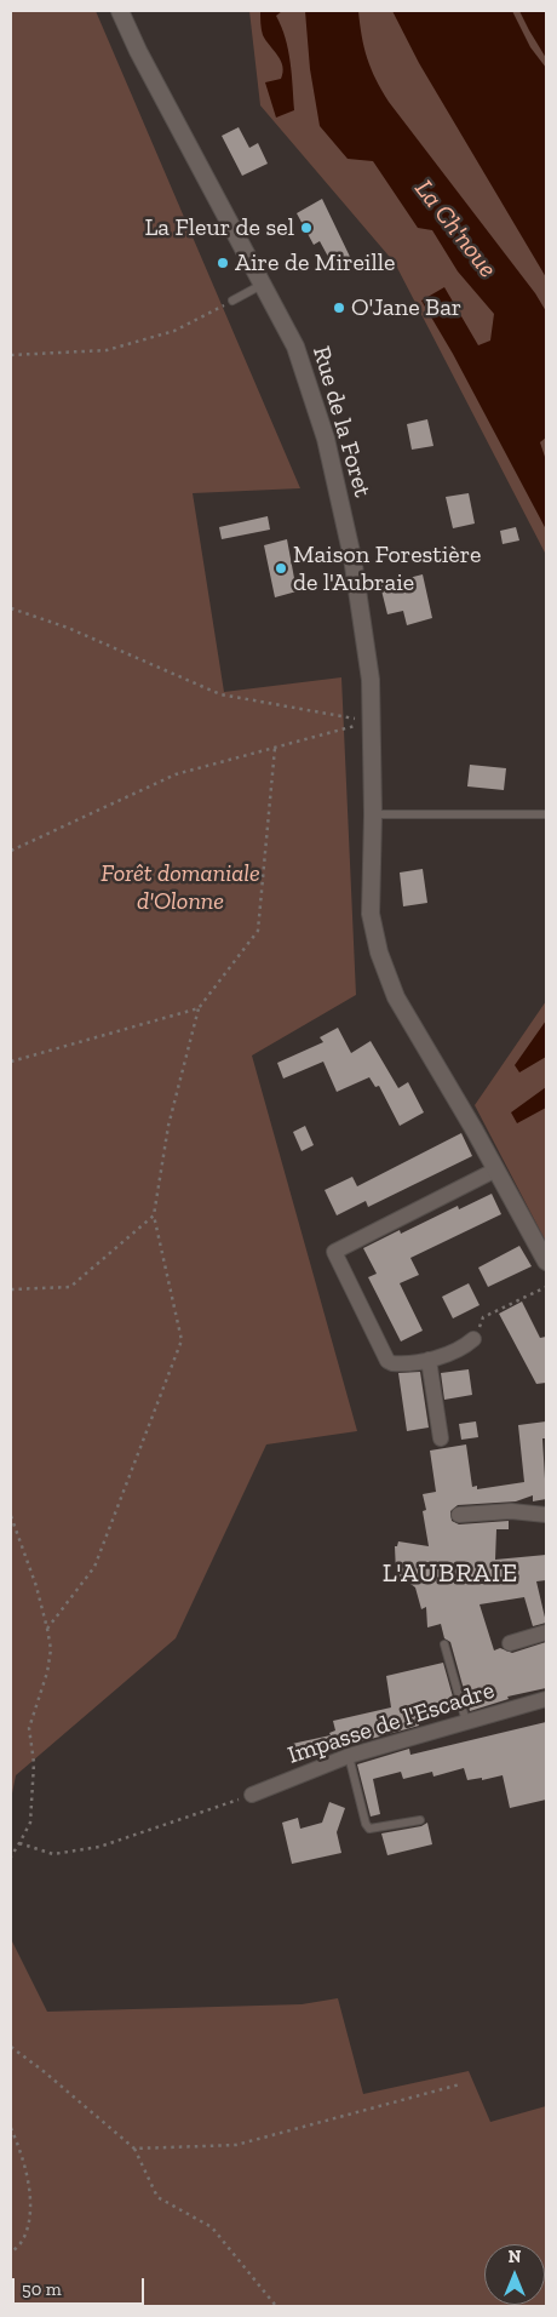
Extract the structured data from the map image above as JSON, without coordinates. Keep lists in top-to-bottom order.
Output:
{
  "streets": {
    "street": ["Rue de la Foret", "Impasse de l'Escadre"]
  },
  "districts": ["L'AUBRAIE"],
  "water": ["La Ch'noue"],
  "parks": ["Forêt domaniale d'Olonne"],
  "places": [
    "La Fleur de sel",
    "Aire de Mireille",
    "O'Jane Bar",
    "Maison Forestière de l'Aubraie"
  ],
  "scale_bar": "50 m",
  "north": "top"
}
